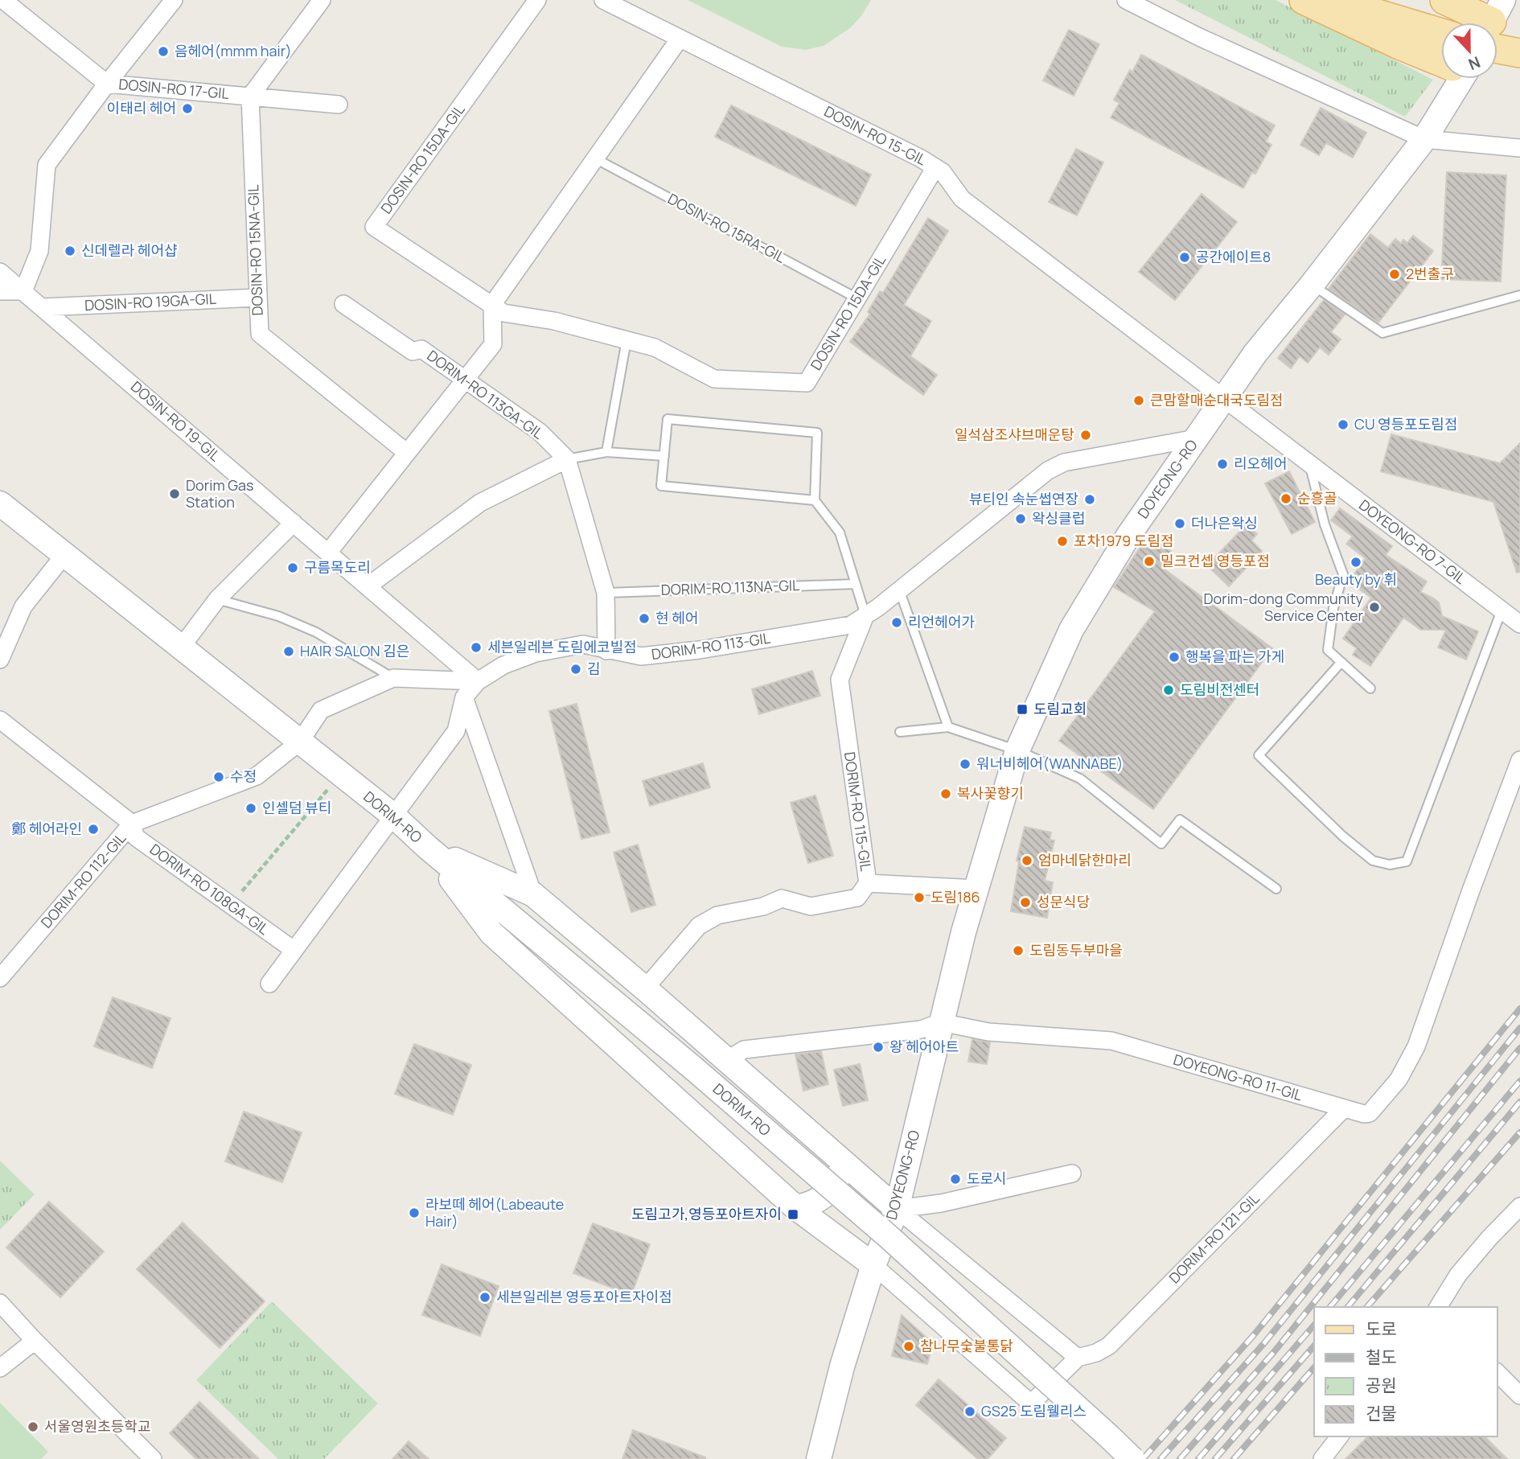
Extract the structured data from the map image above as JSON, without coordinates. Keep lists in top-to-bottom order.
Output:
{
  "streets": {
    "main road": ["DOYEONG-RO", "DORIM-RO"],
    "street": [
      "DOSIN-RO 17-GIL",
      "DOSIN-RO 15-GIL",
      "DOSIN-RO 15DA-GIL",
      "DOSIN-RO 15NA-GIL",
      "DOSIN-RO 19GA-GIL",
      "DORIM-RO 113GA-GIL",
      "DOSIN-RO 19-GIL",
      "DOYEONG-RO 7-GIL",
      "DORIM-RO 113-GIL",
      "DORIM-RO 115-GIL",
      "DORIM-RO 112-GIL",
      "DORIM-RO 108GA-GIL",
      "DOYEONG-RO 11-GIL",
      "DORIM-RO 121-GIL"
    ],
    "lane": ["DOSIN-RO 15RA-GIL", "DORIM-RO 113NA-GIL"]
  },
  "crossings": [
    ["DOSIN-RO 17-GIL", "DOSIN-RO 15NA-GIL"],
    ["DOSIN-RO 15-GIL", "DOSIN-RO 15DA-GIL"],
    ["DOSIN-RO 15-GIL", "DOYEONG-RO"],
    ["DOSIN-RO 15-GIL", "DOYEONG-RO 7-GIL"],
    ["DOSIN-RO 15DA-GIL", "DOSIN-RO 15RA-GIL"],
    ["DOSIN-RO 15NA-GIL", "DOSIN-RO 19GA-GIL"],
    ["DOSIN-RO 19GA-GIL", "DOSIN-RO 19-GIL"],
    ["DORIM-RO 113GA-GIL", "DORIM-RO 113NA-GIL"],
    ["DORIM-RO 113GA-GIL", "DORIM-RO 113-GIL"],
    ["DOSIN-RO 19-GIL", "DORIM-RO 113-GIL"],
    ["DOYEONG-RO", "DOYEONG-RO 7-GIL"],
    ["DOYEONG-RO", "DORIM-RO 113-GIL"],
    ["DOYEONG-RO", "DOYEONG-RO 11-GIL"],
    ["DORIM-RO 113-GIL", "DORIM-RO 115-GIL"],
    ["DORIM-RO 113-GIL", "DORIM-RO"],
    ["DORIM-RO", "DORIM-RO 112-GIL"],
    ["DORIM-RO 112-GIL", "DORIM-RO 108GA-GIL"],
    ["DOYEONG-RO 11-GIL", "DORIM-RO 121-GIL"]
  ],
  "places": {
    "other": [
      "음헤어(mmm hair)",
      "이태리 헤어",
      "신데렐라 헤어샵",
      "공간에이트8",
      "2번출구",
      "큰맘할매순대국도림점",
      "CU 영등포도림점",
      "일석삼조샤브매운탕",
      "리오헤어",
      "Dorim Gas Station",
      "순흥골",
      "뷰티인 속눈썹연장",
      "왁싱클럽",
      "더나은왁싱",
      "포차1979 도림점",
      "밀크컨셉 영등포점",
      "Beauty by 휘",
      "구름목도리",
      "Dorim-dong Community Service Center",
      "현 헤어",
      "리언헤어가",
      "세븐일레븐 도림에코빌점",
      "HAIR SALON 김은",
      "행복을 파는 가게",
      "김",
      "도림비전센터",
      "워너비헤어(WANNABE)",
      "수정",
      "복사꽃향기",
      "인셀덤 뷰티",
      "鄭 헤어라인",
      "엄마네닭한마리",
      "도림186",
      "성문식당",
      "도림동두부마을",
      "왕 헤어아트",
      "도로시",
      "라보떼 헤어(Labeaute Hair)",
      "세븐일레븐 영등포아트자이점",
      "참나무숯불통닭",
      "GS25 도림웰리스",
      "서울영원초등학교"
    ],
    "transit": ["도림교회", "도림고가,영등포아트자이"]
  },
  "legend": [
    "도로",
    "철도",
    "공원",
    "건물"
  ],
  "north": "bottom"
}
